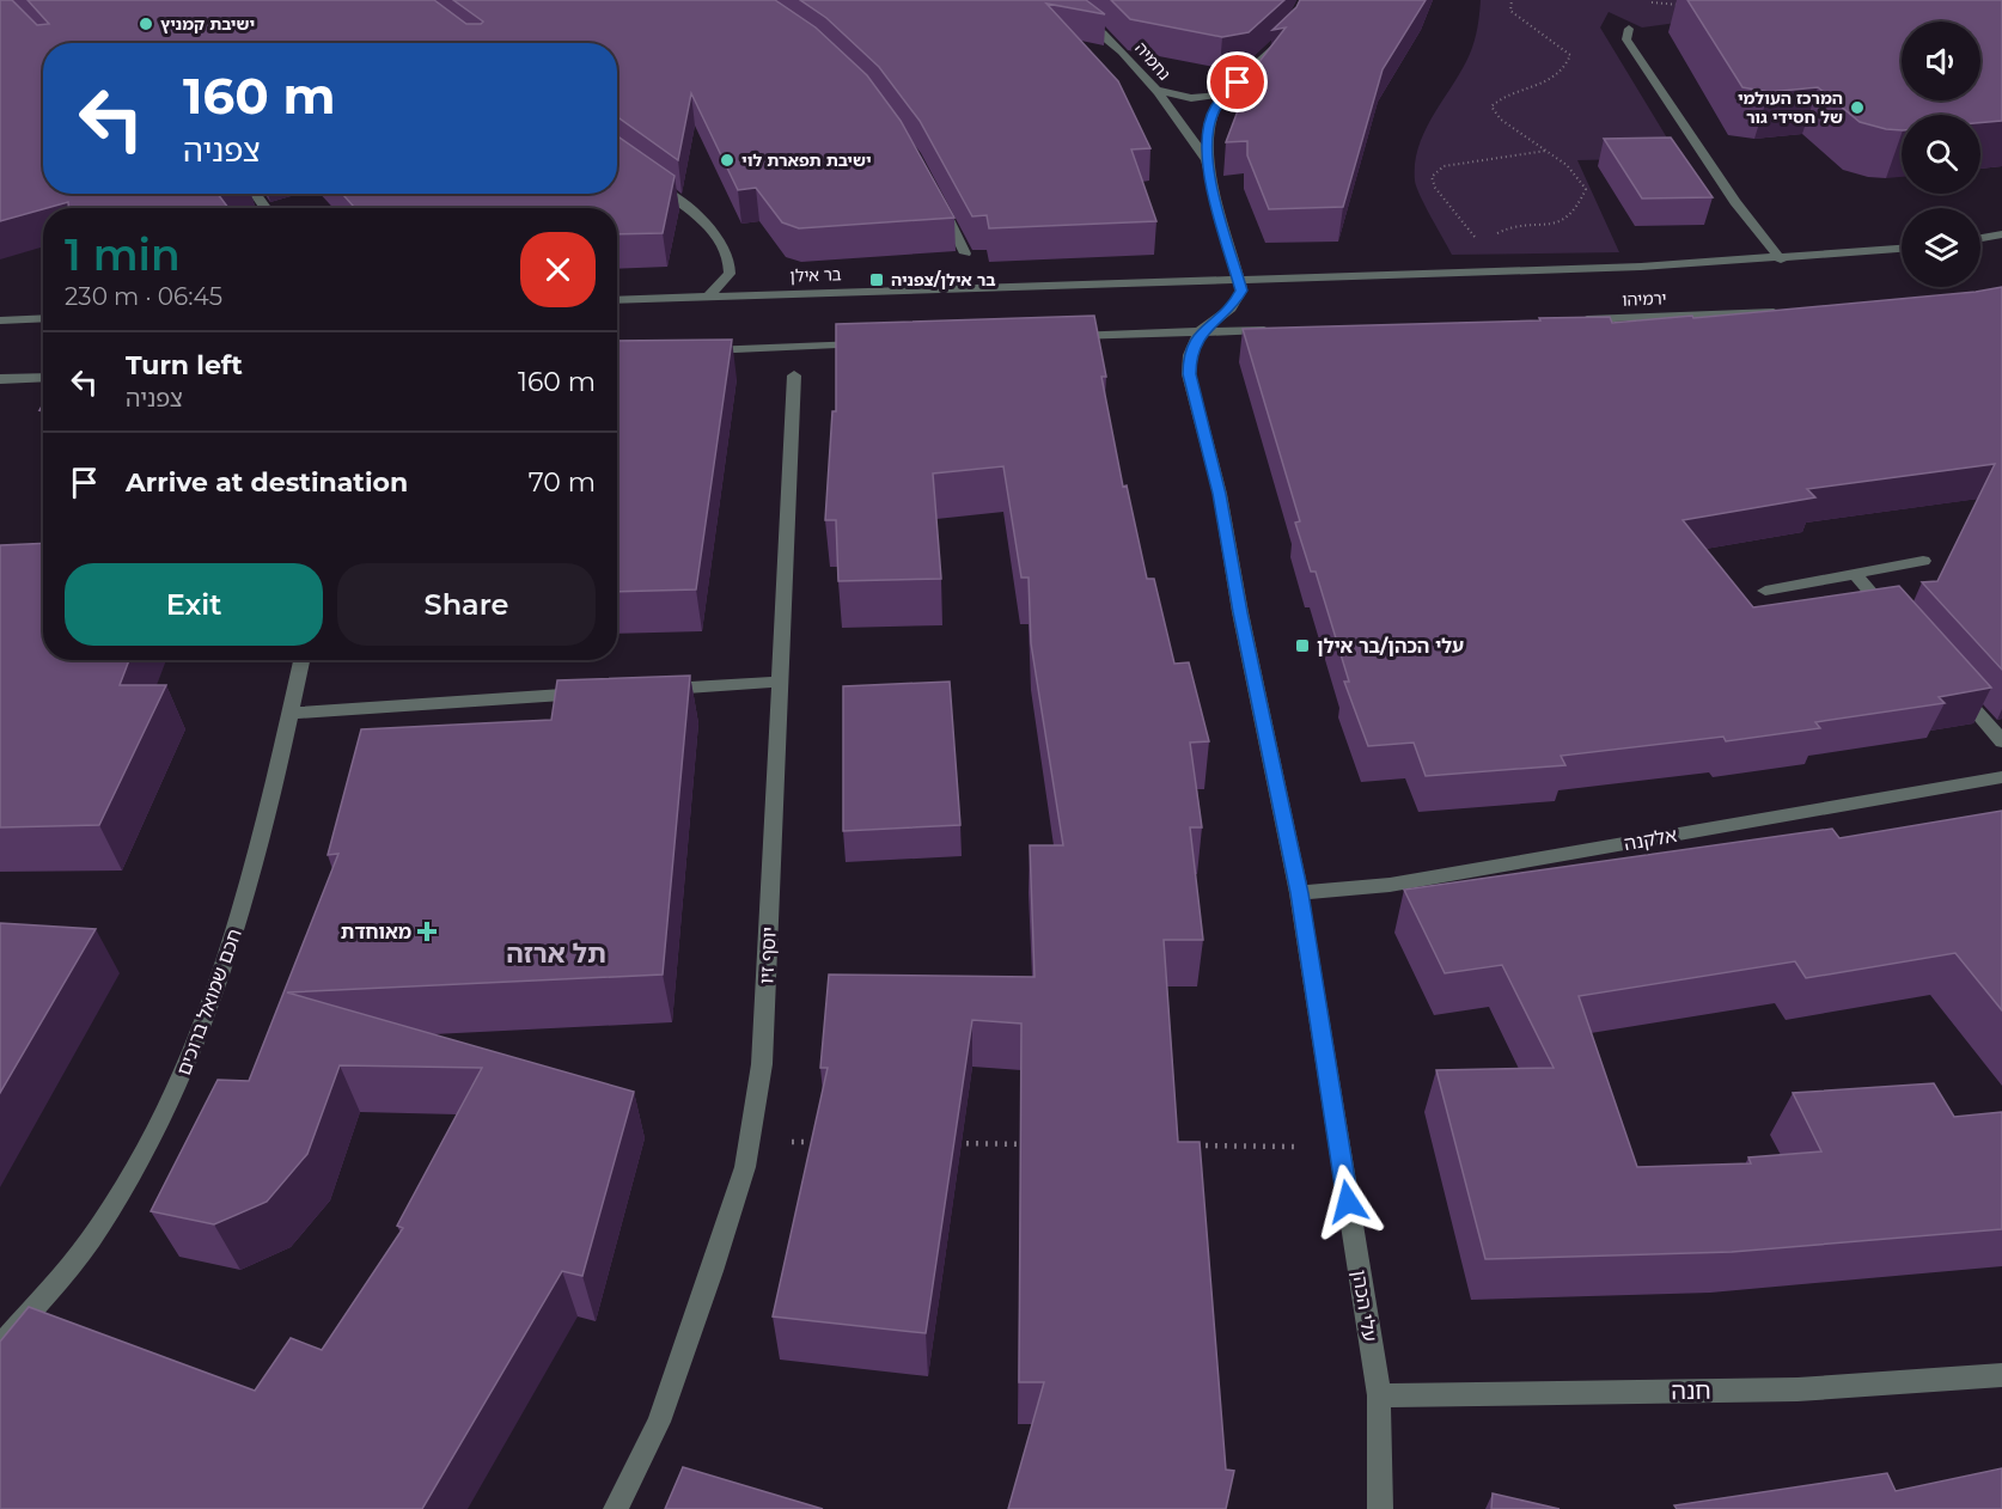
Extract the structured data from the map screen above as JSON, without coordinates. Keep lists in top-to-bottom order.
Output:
{
  "streets": {
    "street": [
      "נחמיה",
      "בר אילן",
      "ירמיהו",
      "אלקנה",
      "יוסף זיו",
      "חכם שמואל ברוכים",
      "עלי הכהן",
      "חנה"
    ]
  },
  "crossings": [
    ["בר אילן", "ירמיהו"],
    ["אלקנה", "עלי הכהן"],
    ["עלי הכהן", "חנה"]
  ],
  "districts": ["תל ארזה"],
  "places": {
    "other": ["ישיבת קמניץ", "המרכז העולמי של חסידי גור", "ישיבת תפארת לוי"],
    "transit": ["בר אילן/צפניה", "עלי הכהן/בר אילן"],
    "health": ["מאוחדת"]
  },
  "page": {
    "turn": ["160 m", "צפניה"],
    "heading": ["1 min", "230 m · 06:45"],
    "list": [
      {
        "name": "Turn left",
        "note": "צפניה",
        "value": "160 m"
      },
      {
        "name": "Arrive at destination",
        "value": "70 m"
      }
    ],
    "buttons": ["Exit", "Share"]
  }
}
